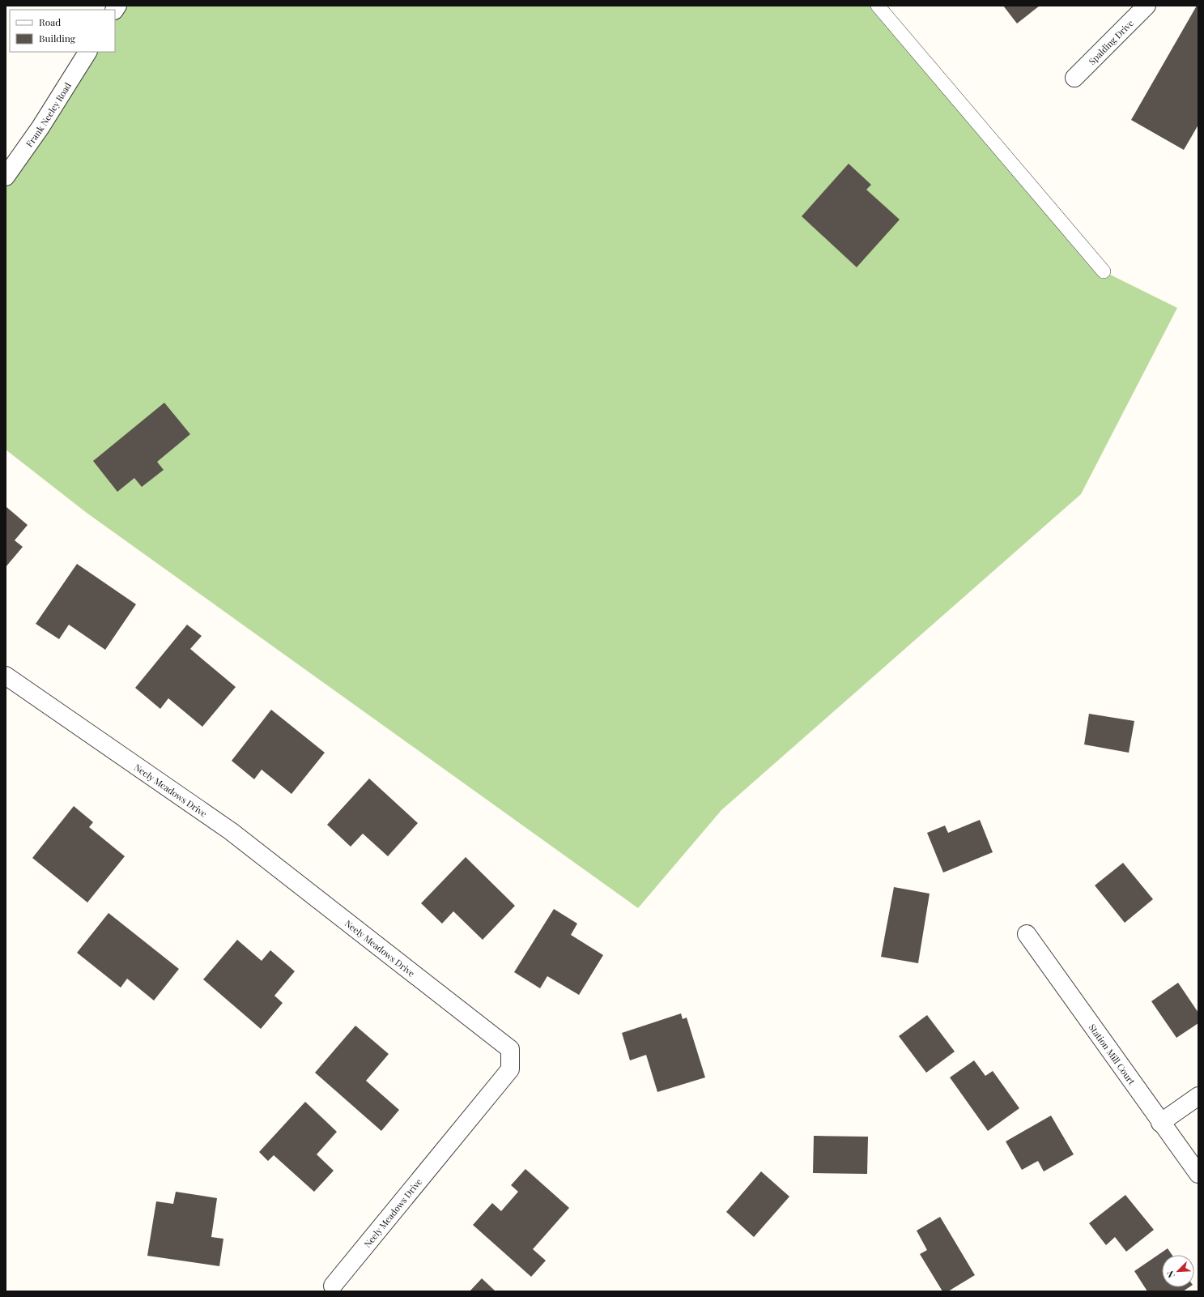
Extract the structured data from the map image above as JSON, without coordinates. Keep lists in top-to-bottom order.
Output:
{
  "streets": {
    "street": [
      "Spalding Drive",
      "Frank Neeley Road",
      "Neely Meadows Drive",
      "Station Mill Court"
    ]
  },
  "legend": ["Road", "Building"],
  "north": "bottom left"
}
